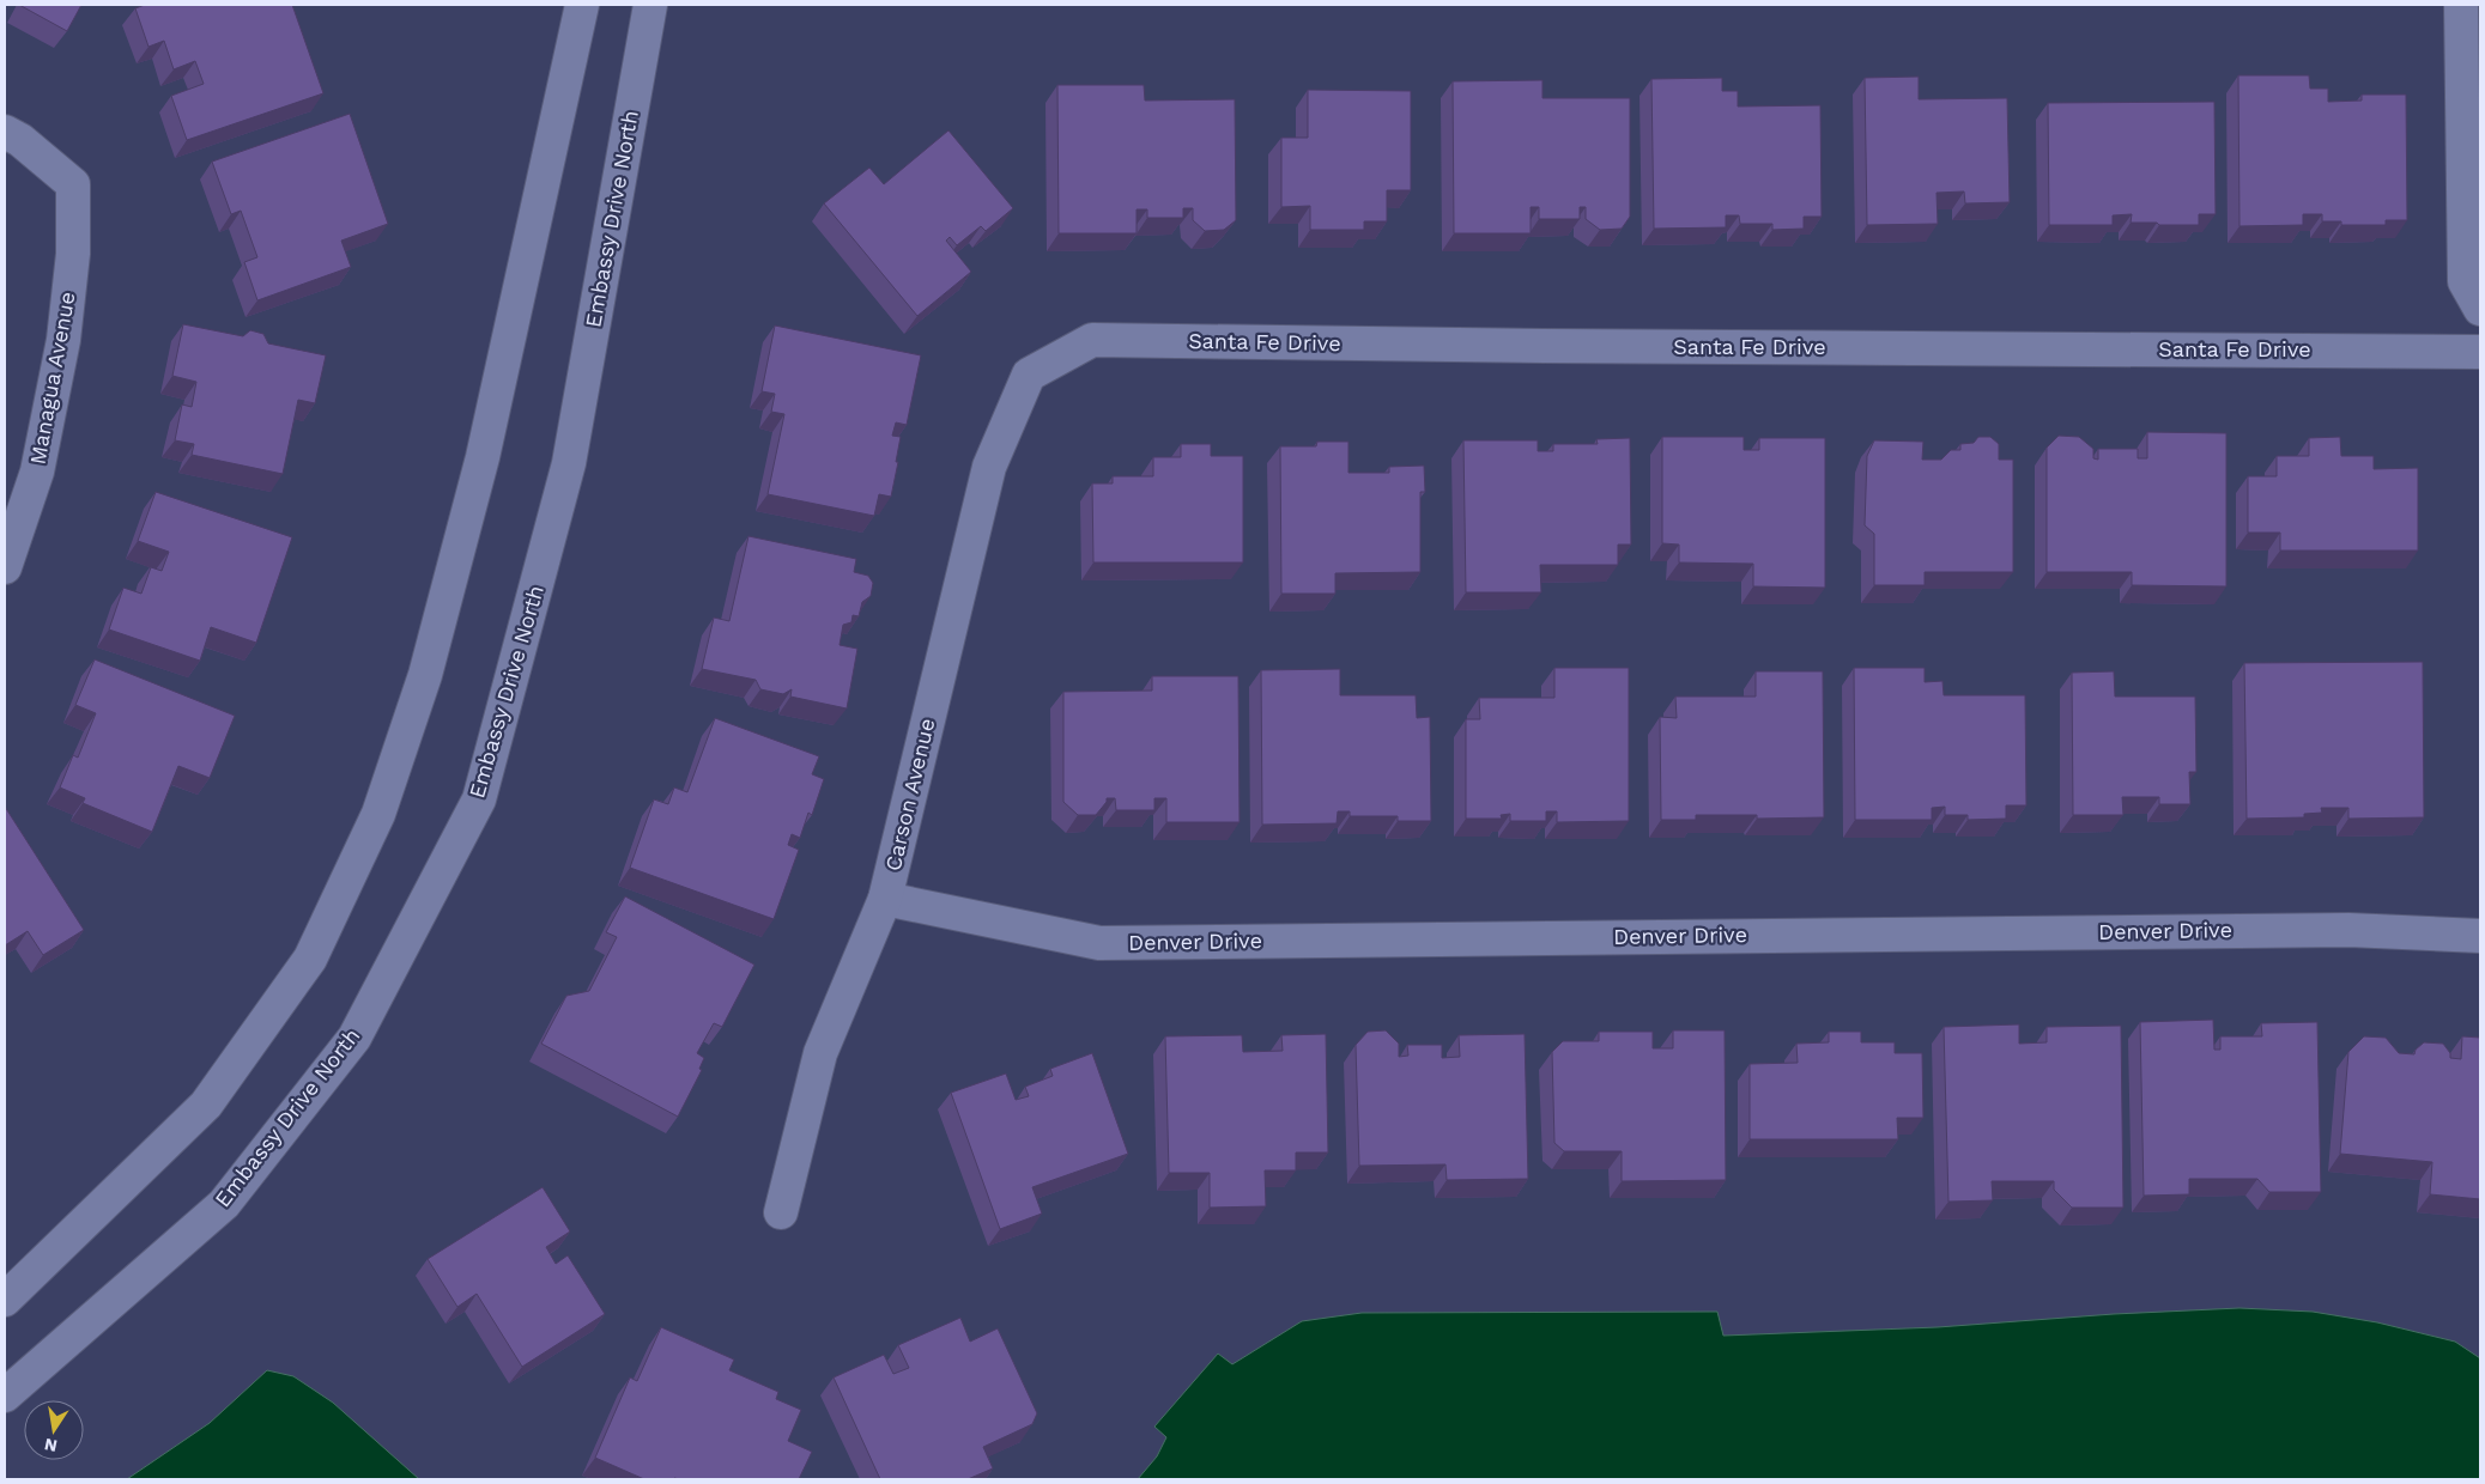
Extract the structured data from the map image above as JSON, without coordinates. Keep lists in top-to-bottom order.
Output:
{
  "streets": {
    "street": [
      "Embassy Drive North",
      "Santa Fe Drive",
      "Managua Avenue",
      "Carson Avenue",
      "Denver Drive"
    ]
  },
  "crossings": [
    ["Santa Fe Drive", "Carson Avenue"],
    ["Carson Avenue", "Denver Drive"]
  ],
  "north": "bottom"
}
